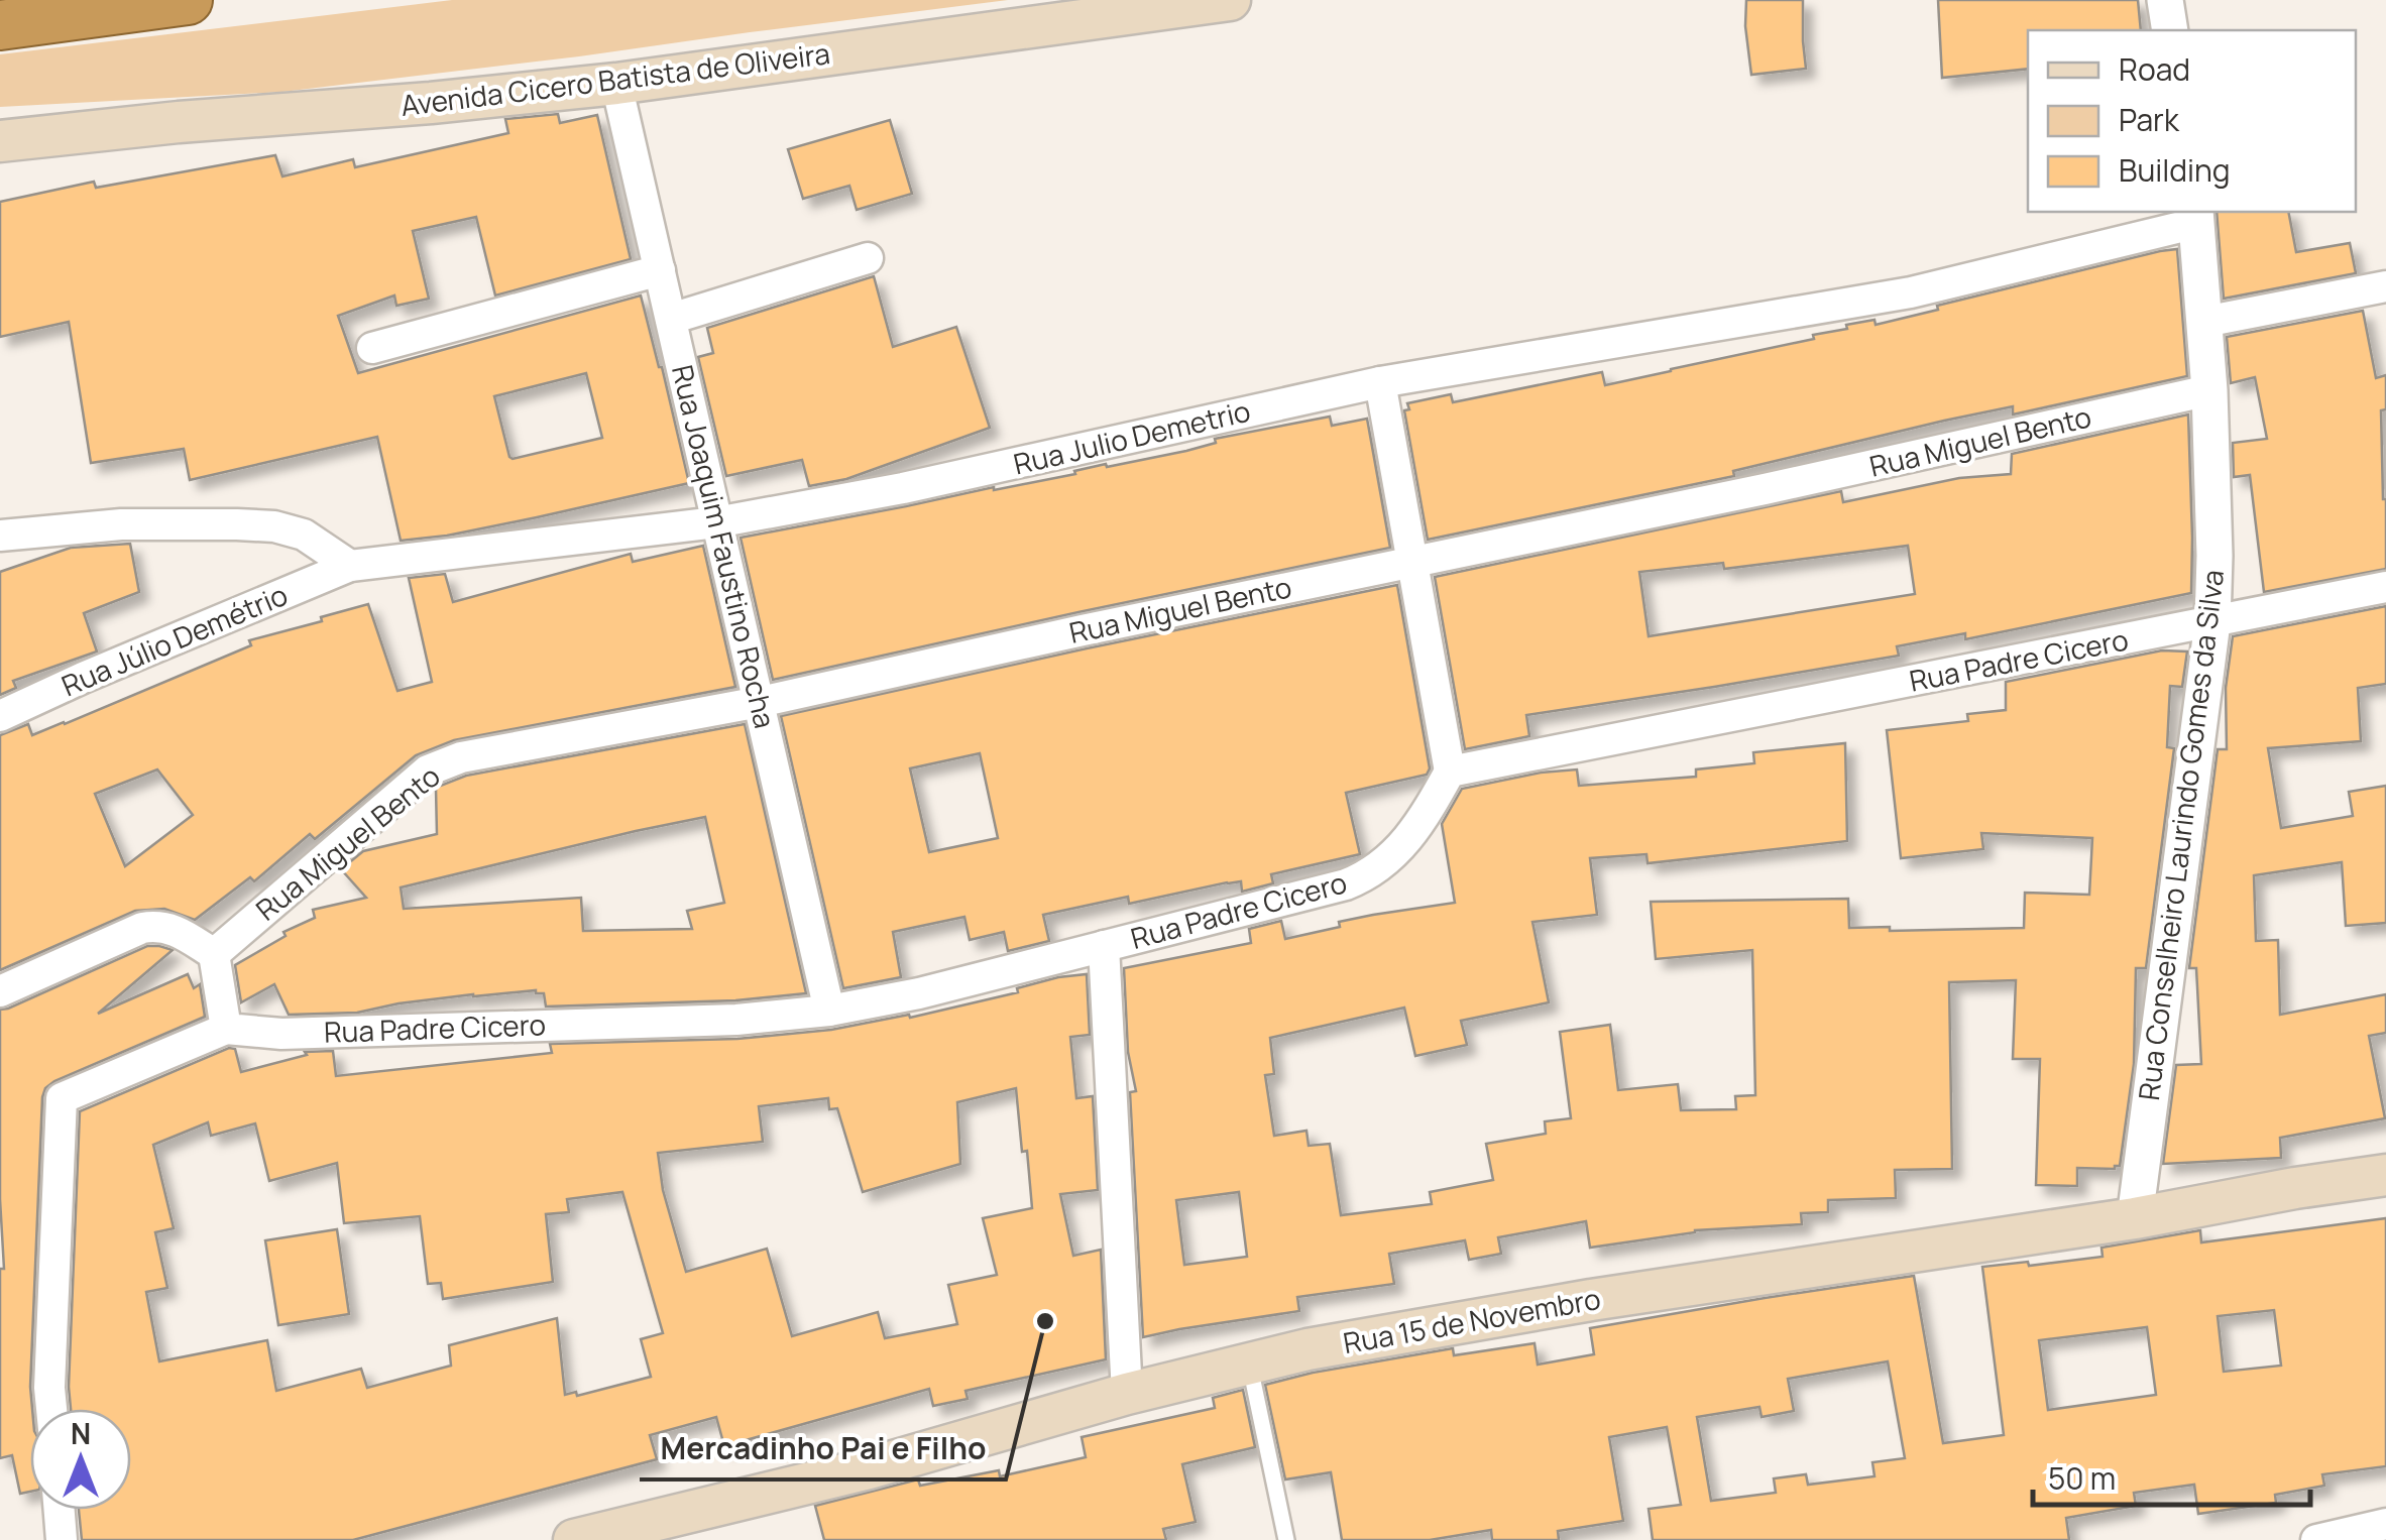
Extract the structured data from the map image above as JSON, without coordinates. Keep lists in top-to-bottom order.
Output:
{
  "streets": {
    "main road": ["Avenida Cicero Batista de Oliveira", "Rua 15 de Novembro"],
    "street": [
      "Rua Julio Demetrio",
      "Rua Miguel Bento",
      "Rua Joaquim Faustino Rocha",
      "Rua Júlio Demétrio",
      "Rua Padre Cicero",
      "Rua Conselheiro Laurindo Gomes da Silva"
    ]
  },
  "crossings": [
    ["Avenida Cicero Batista de Oliveira", "Rua Joaquim Faustino Rocha"],
    ["Rua Julio Demetrio", "Rua Joaquim Faustino Rocha"],
    ["Rua Julio Demetrio", "Rua Júlio Demétrio"],
    ["Rua Julio Demetrio", "Rua Conselheiro Laurindo Gomes da Silva"],
    ["Rua Miguel Bento", "Rua Joaquim Faustino Rocha"],
    ["Rua Miguel Bento", "Rua Conselheiro Laurindo Gomes da Silva"],
    ["Rua Joaquim Faustino Rocha", "Rua Padre Cicero"],
    ["Rua Padre Cicero", "Rua Conselheiro Laurindo Gomes da Silva"],
    ["Rua Conselheiro Laurindo Gomes da Silva", "Rua 15 de Novembro"]
  ],
  "places": ["Mercadinho Pai e Filho"],
  "legend": ["Road", "Park", "Building"],
  "scale_bar": "50 m",
  "north": "top"
}
